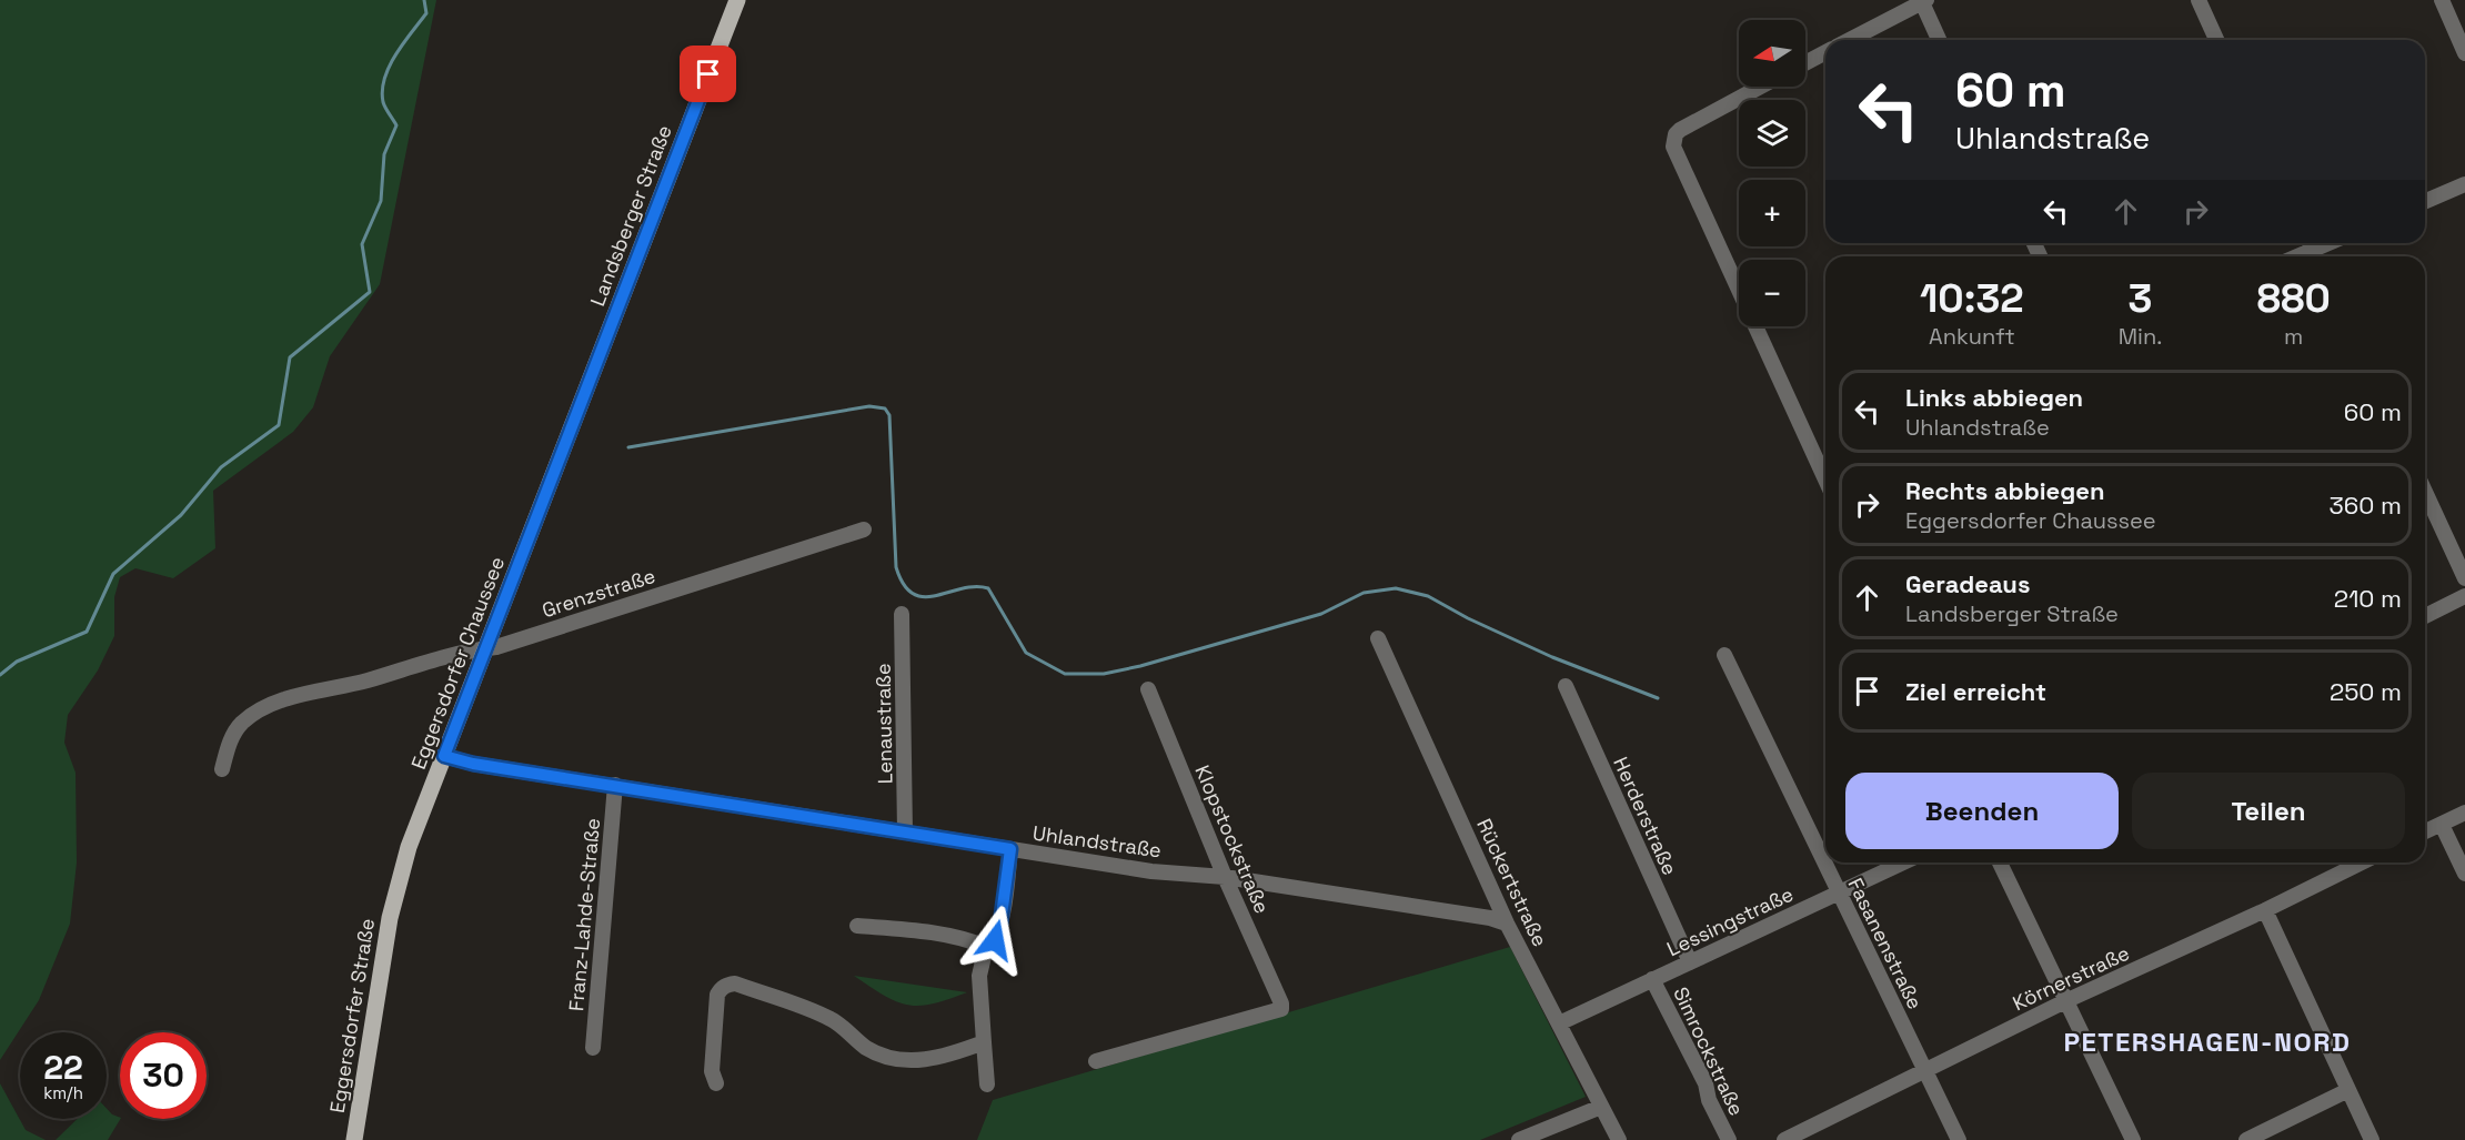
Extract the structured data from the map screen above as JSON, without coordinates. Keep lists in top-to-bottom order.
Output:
{
  "streets": {
    "main road": ["Landsberger Straße", "Eggersdorfer Chaussee", "Eggersdorfer Straße"],
    "street": [
      "Grenzstraße",
      "Lenaustraße",
      "Herderstraße",
      "Klopstockstraße",
      "Uhlandstraße",
      "Rückertstraße",
      "Franz-Lahde-Straße",
      "Lessingstraße",
      "Fasanenstraße",
      "Körnerstraße",
      "Simrockstraße"
    ]
  },
  "crossings": [
    ["Landsberger Straße", "Eggersdorfer Chaussee"],
    ["Grenzstraße", "Eggersdorfer Chaussee"],
    ["Eggersdorfer Chaussee", "Uhlandstraße"],
    ["Eggersdorfer Chaussee", "Eggersdorfer Straße"],
    ["Lenaustraße", "Uhlandstraße"],
    ["Herderstraße", "Lessingstraße"],
    ["Klopstockstraße", "Uhlandstraße"],
    ["Uhlandstraße", "Rückertstraße"],
    ["Uhlandstraße", "Franz-Lahde-Straße"],
    ["Rückertstraße", "Lessingstraße"],
    ["Lessingstraße", "Fasanenstraße"],
    ["Lessingstraße", "Simrockstraße"],
    ["Fasanenstraße", "Körnerstraße"]
  ],
  "districts": ["PETERSHAGEN-NORD"],
  "north": "left",
  "page": {
    "map_buttons": ["+", "−"],
    "turn": ["60 m", "Uhlandstraße"],
    "eta": [
      "10:32",
      "Ankunft",
      "3",
      "Min.",
      "880",
      "m"
    ],
    "list": [
      {
        "name": "Links abbiegen",
        "note": "Uhlandstraße",
        "value": "60 m"
      },
      {
        "name": "Rechts abbiegen",
        "note": "Eggersdorfer Chaussee",
        "value": "360 m"
      },
      {
        "name": "Geradeaus",
        "note": "Landsberger Straße",
        "value": "210 m"
      },
      {
        "name": "Ziel erreicht",
        "value": "250 m"
      }
    ],
    "buttons": ["Beenden", "Teilen"],
    "speed": "22 km/h",
    "limit": "30"
  }
}
